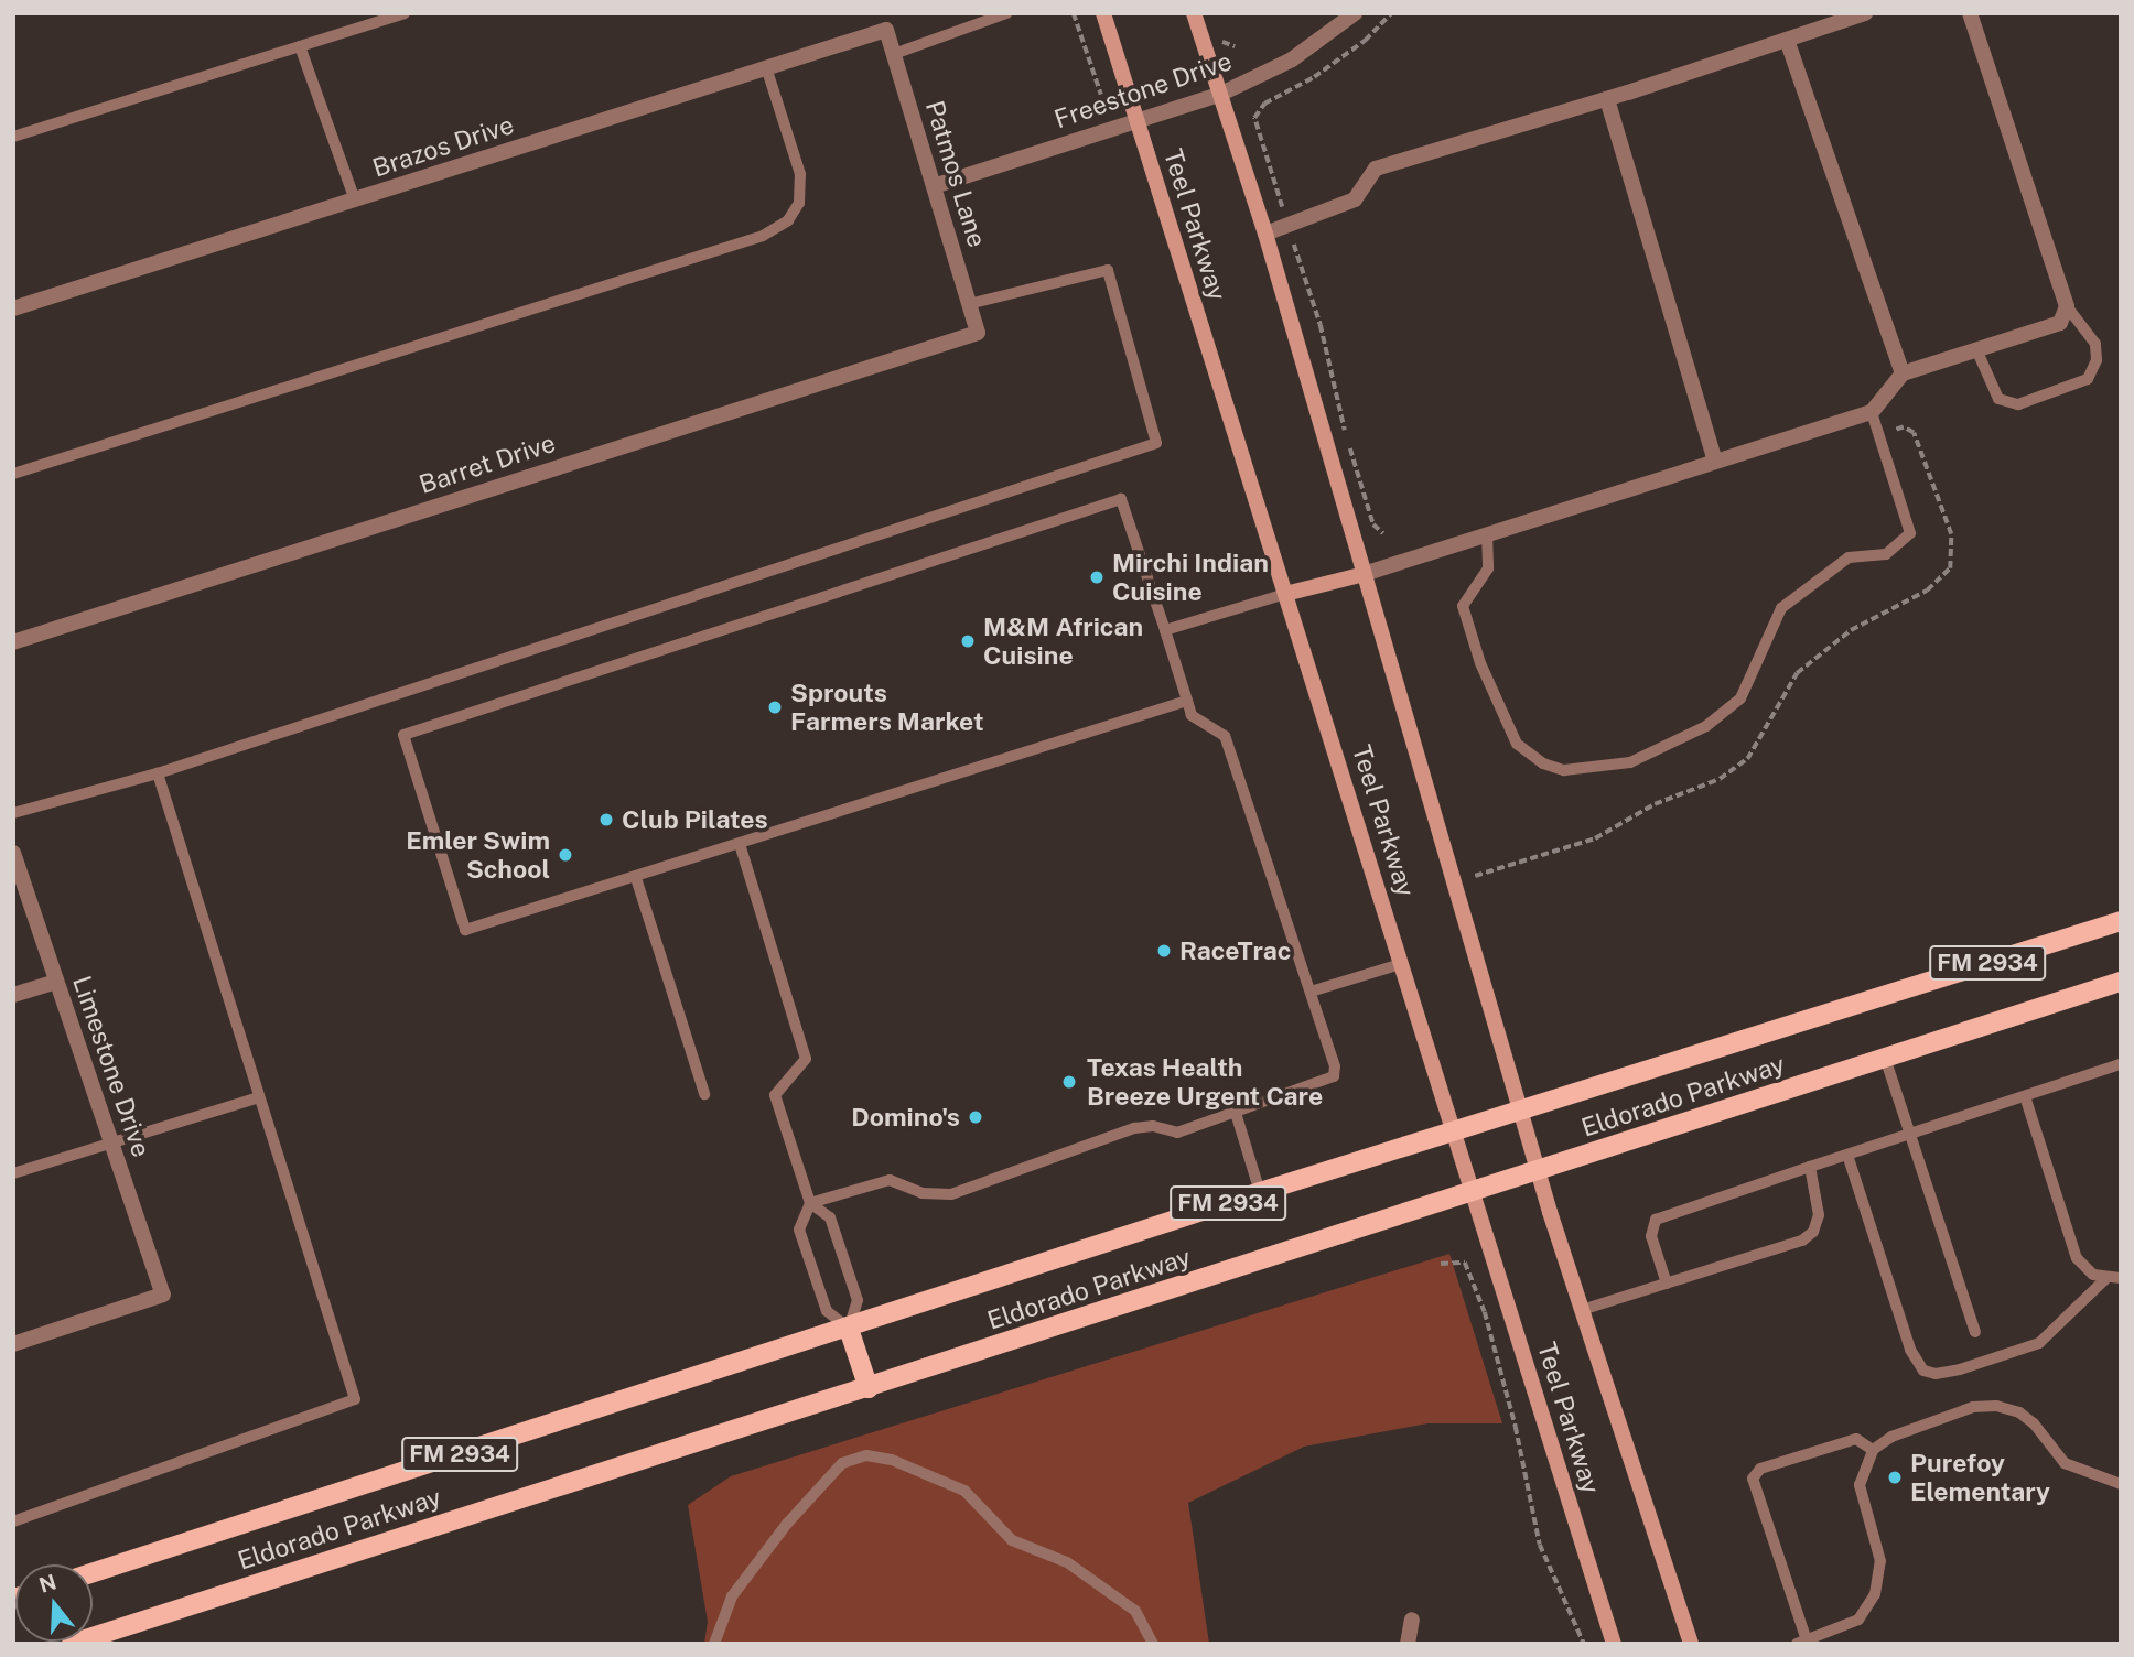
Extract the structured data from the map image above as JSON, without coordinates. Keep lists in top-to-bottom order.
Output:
{
  "streets": {
    "main road": ["Teel Parkway", "FM 2934", "Eldorado Parkway"],
    "street": [
      "Freestone Drive",
      "Brazos Drive",
      "Patmos Lane",
      "Barret Drive",
      "Limestone Drive"
    ]
  },
  "crossings": [
    ["Freestone Drive", "Patmos Lane"],
    ["Freestone Drive", "Teel Parkway"],
    ["Brazos Drive", "Patmos Lane"],
    ["Patmos Lane", "Barret Drive"],
    ["Teel Parkway", "Eldorado Parkway"]
  ],
  "places": [
    "Mirchi Indian Cuisine",
    "M&M African Cuisine",
    "Sprouts Farmers Market",
    "Club Pilates",
    "Emler Swim School",
    "RaceTrac",
    "Texas Health Breeze Urgent Care",
    "Domino's",
    "Purefoy Elementary"
  ],
  "north": "top"
}
